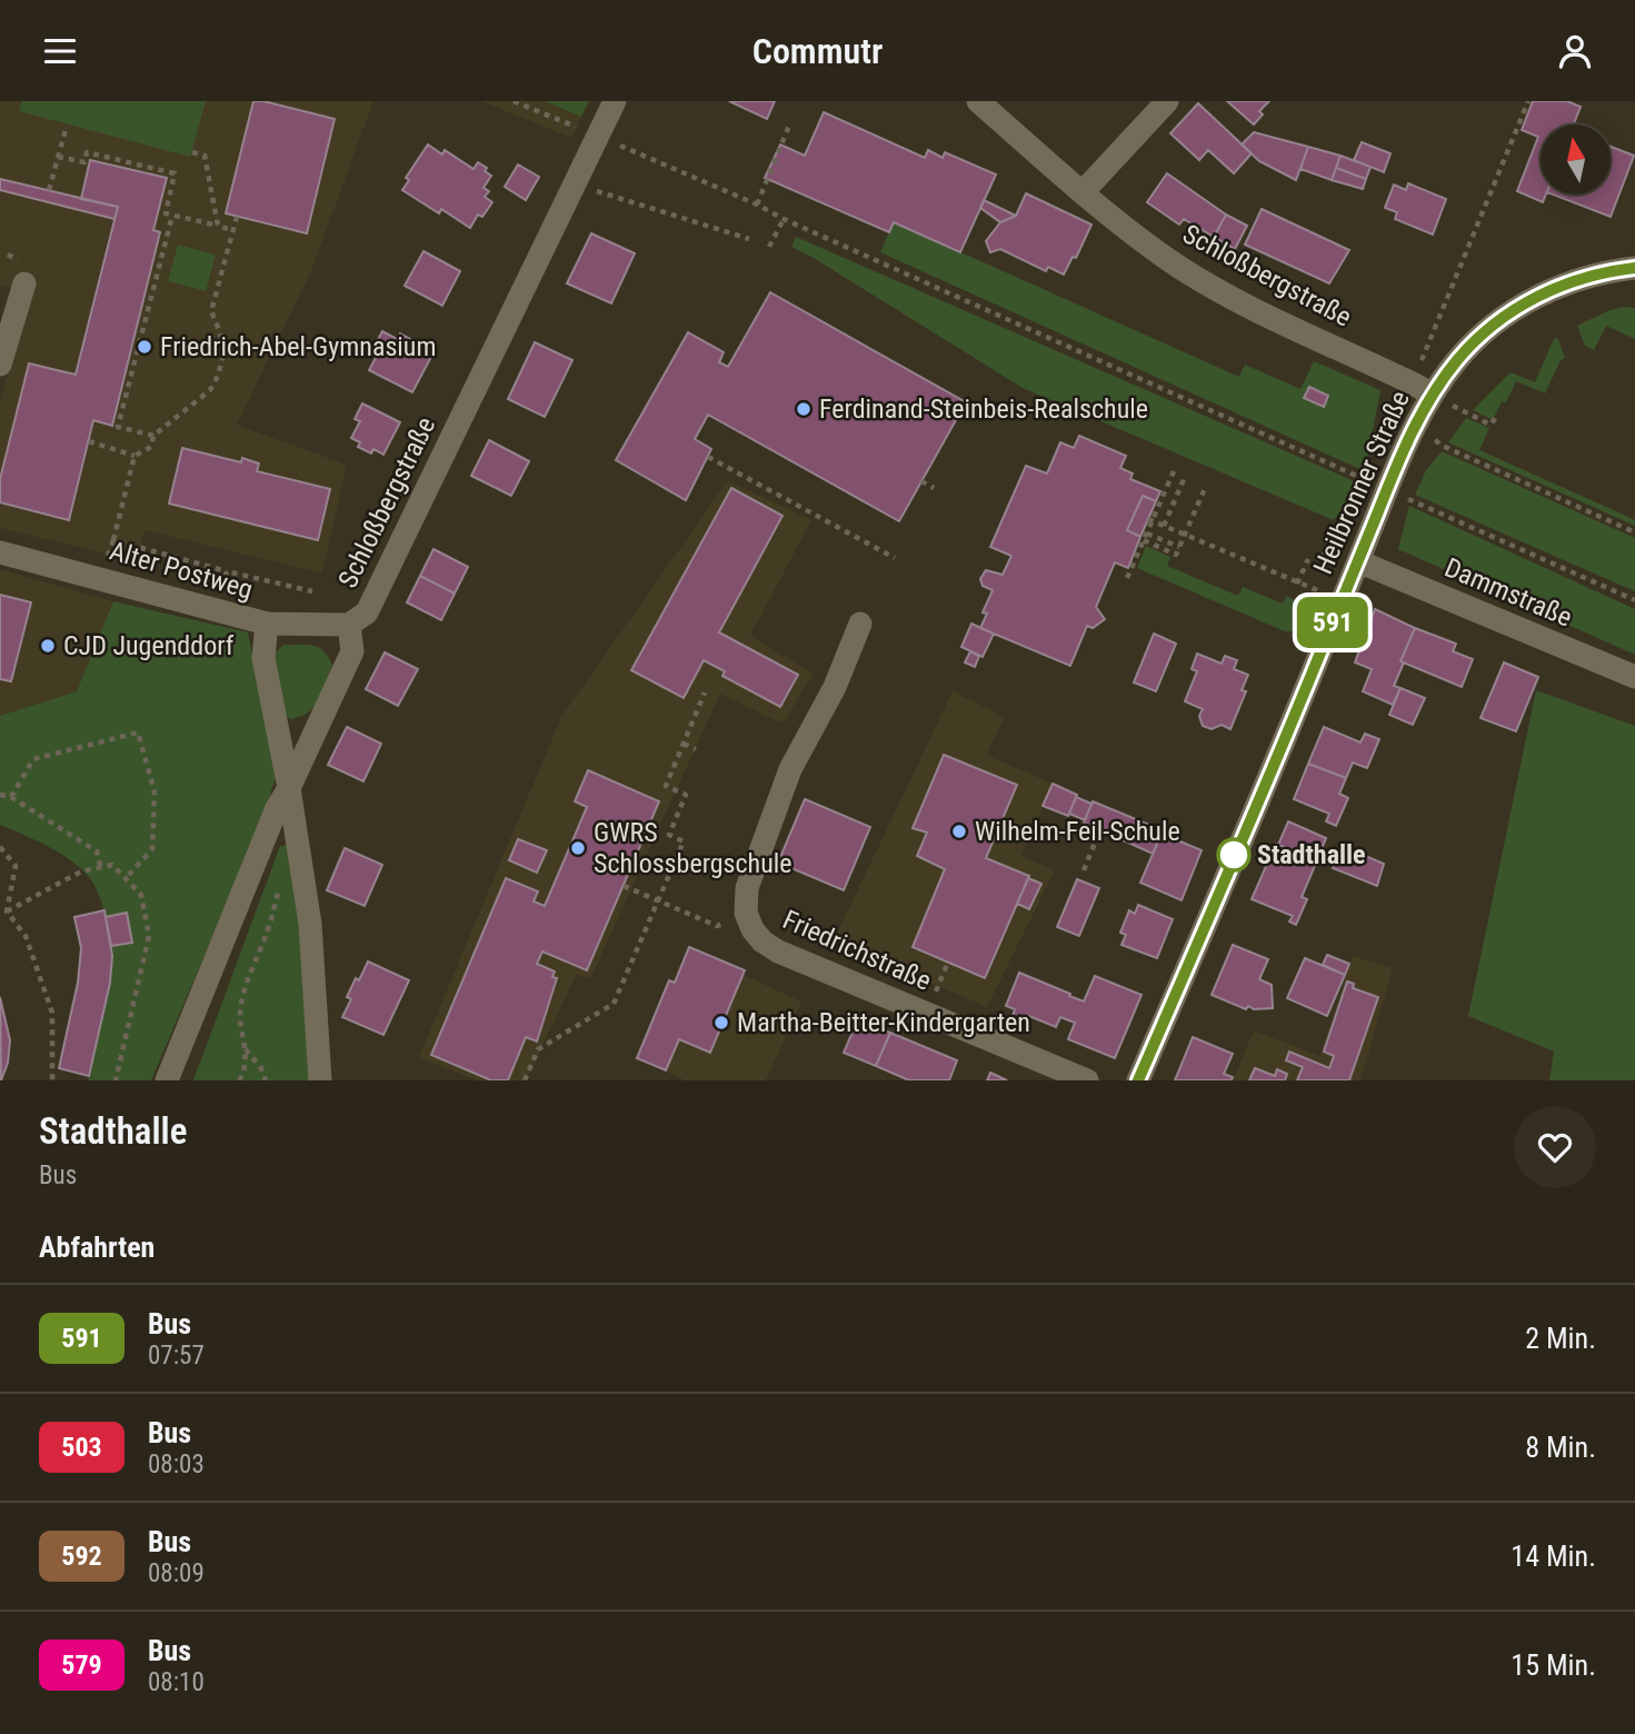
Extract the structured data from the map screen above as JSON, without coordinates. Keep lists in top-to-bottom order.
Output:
{
  "streets": {
    "street": [
      "Schloßbergstraße",
      "Heilbronner Straße",
      "Alter Postweg",
      "Dammstraße",
      "Friedrichstraße"
    ]
  },
  "crossings": [
    ["Schloßbergstraße", "Heilbronner Straße"],
    ["Schloßbergstraße", "Alter Postweg"],
    ["Heilbronner Straße", "Dammstraße"]
  ],
  "places": [
    "Friedrich-Abel-Gymnasium",
    "Ferdinand-Steinbeis-Realschule",
    "CJD Jugenddorf",
    "Wilhelm-Feil-Schule",
    "GWRS Schlossbergschule",
    "Stadthalle",
    "Martha-Beitter-Kindergarten"
  ],
  "lines": ["bus line 591"],
  "north": "top",
  "page": {
    "header": "Commutr",
    "on_map": "591",
    "heading": [
      ["Stadthalle", "Bus"],
      "Abfahrten"
    ],
    "list": [
      {
        "mark": "591",
        "name": "Bus",
        "note": "07:57",
        "value": "2 Min."
      },
      {
        "mark": "503",
        "name": "Bus",
        "note": "08:03",
        "value": "8 Min."
      },
      {
        "mark": "592",
        "name": "Bus",
        "note": "08:09",
        "value": "14 Min."
      },
      {
        "mark": "579",
        "name": "Bus",
        "note": "08:10",
        "value": "15 Min."
      }
    ]
  }
}
